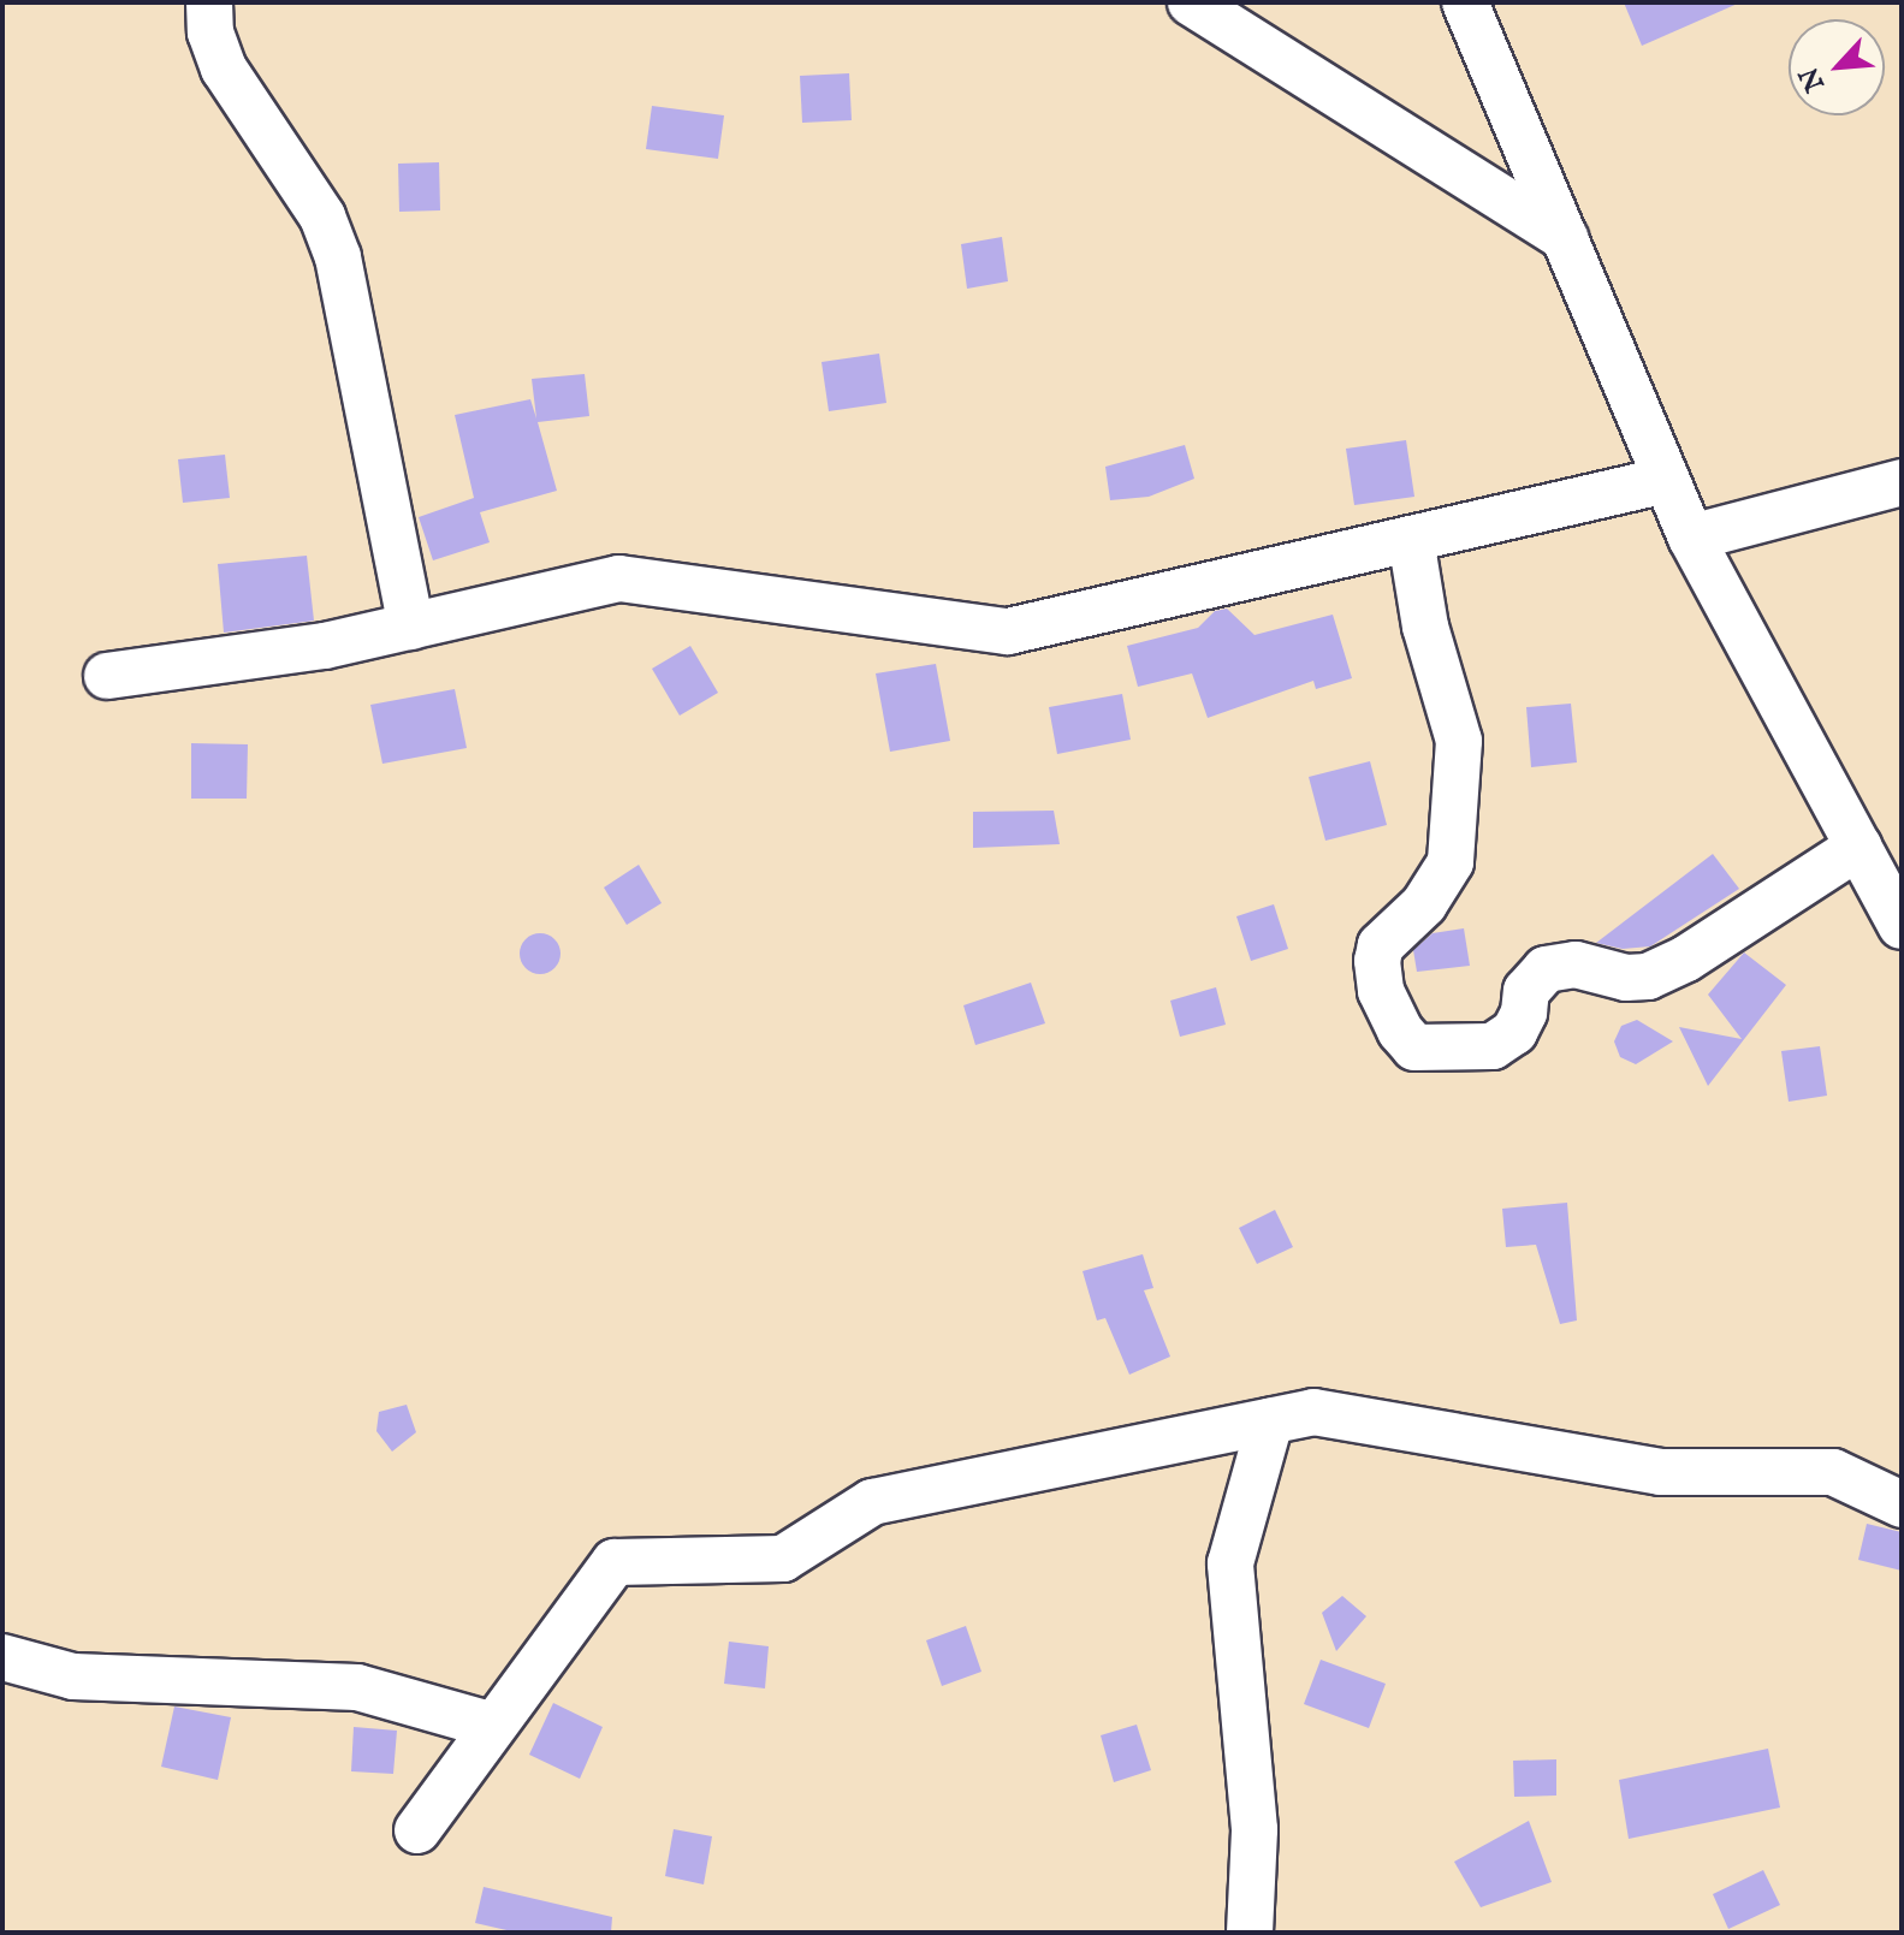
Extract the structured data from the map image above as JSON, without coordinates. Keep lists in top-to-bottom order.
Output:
{
  "north": "bottom left"
}
